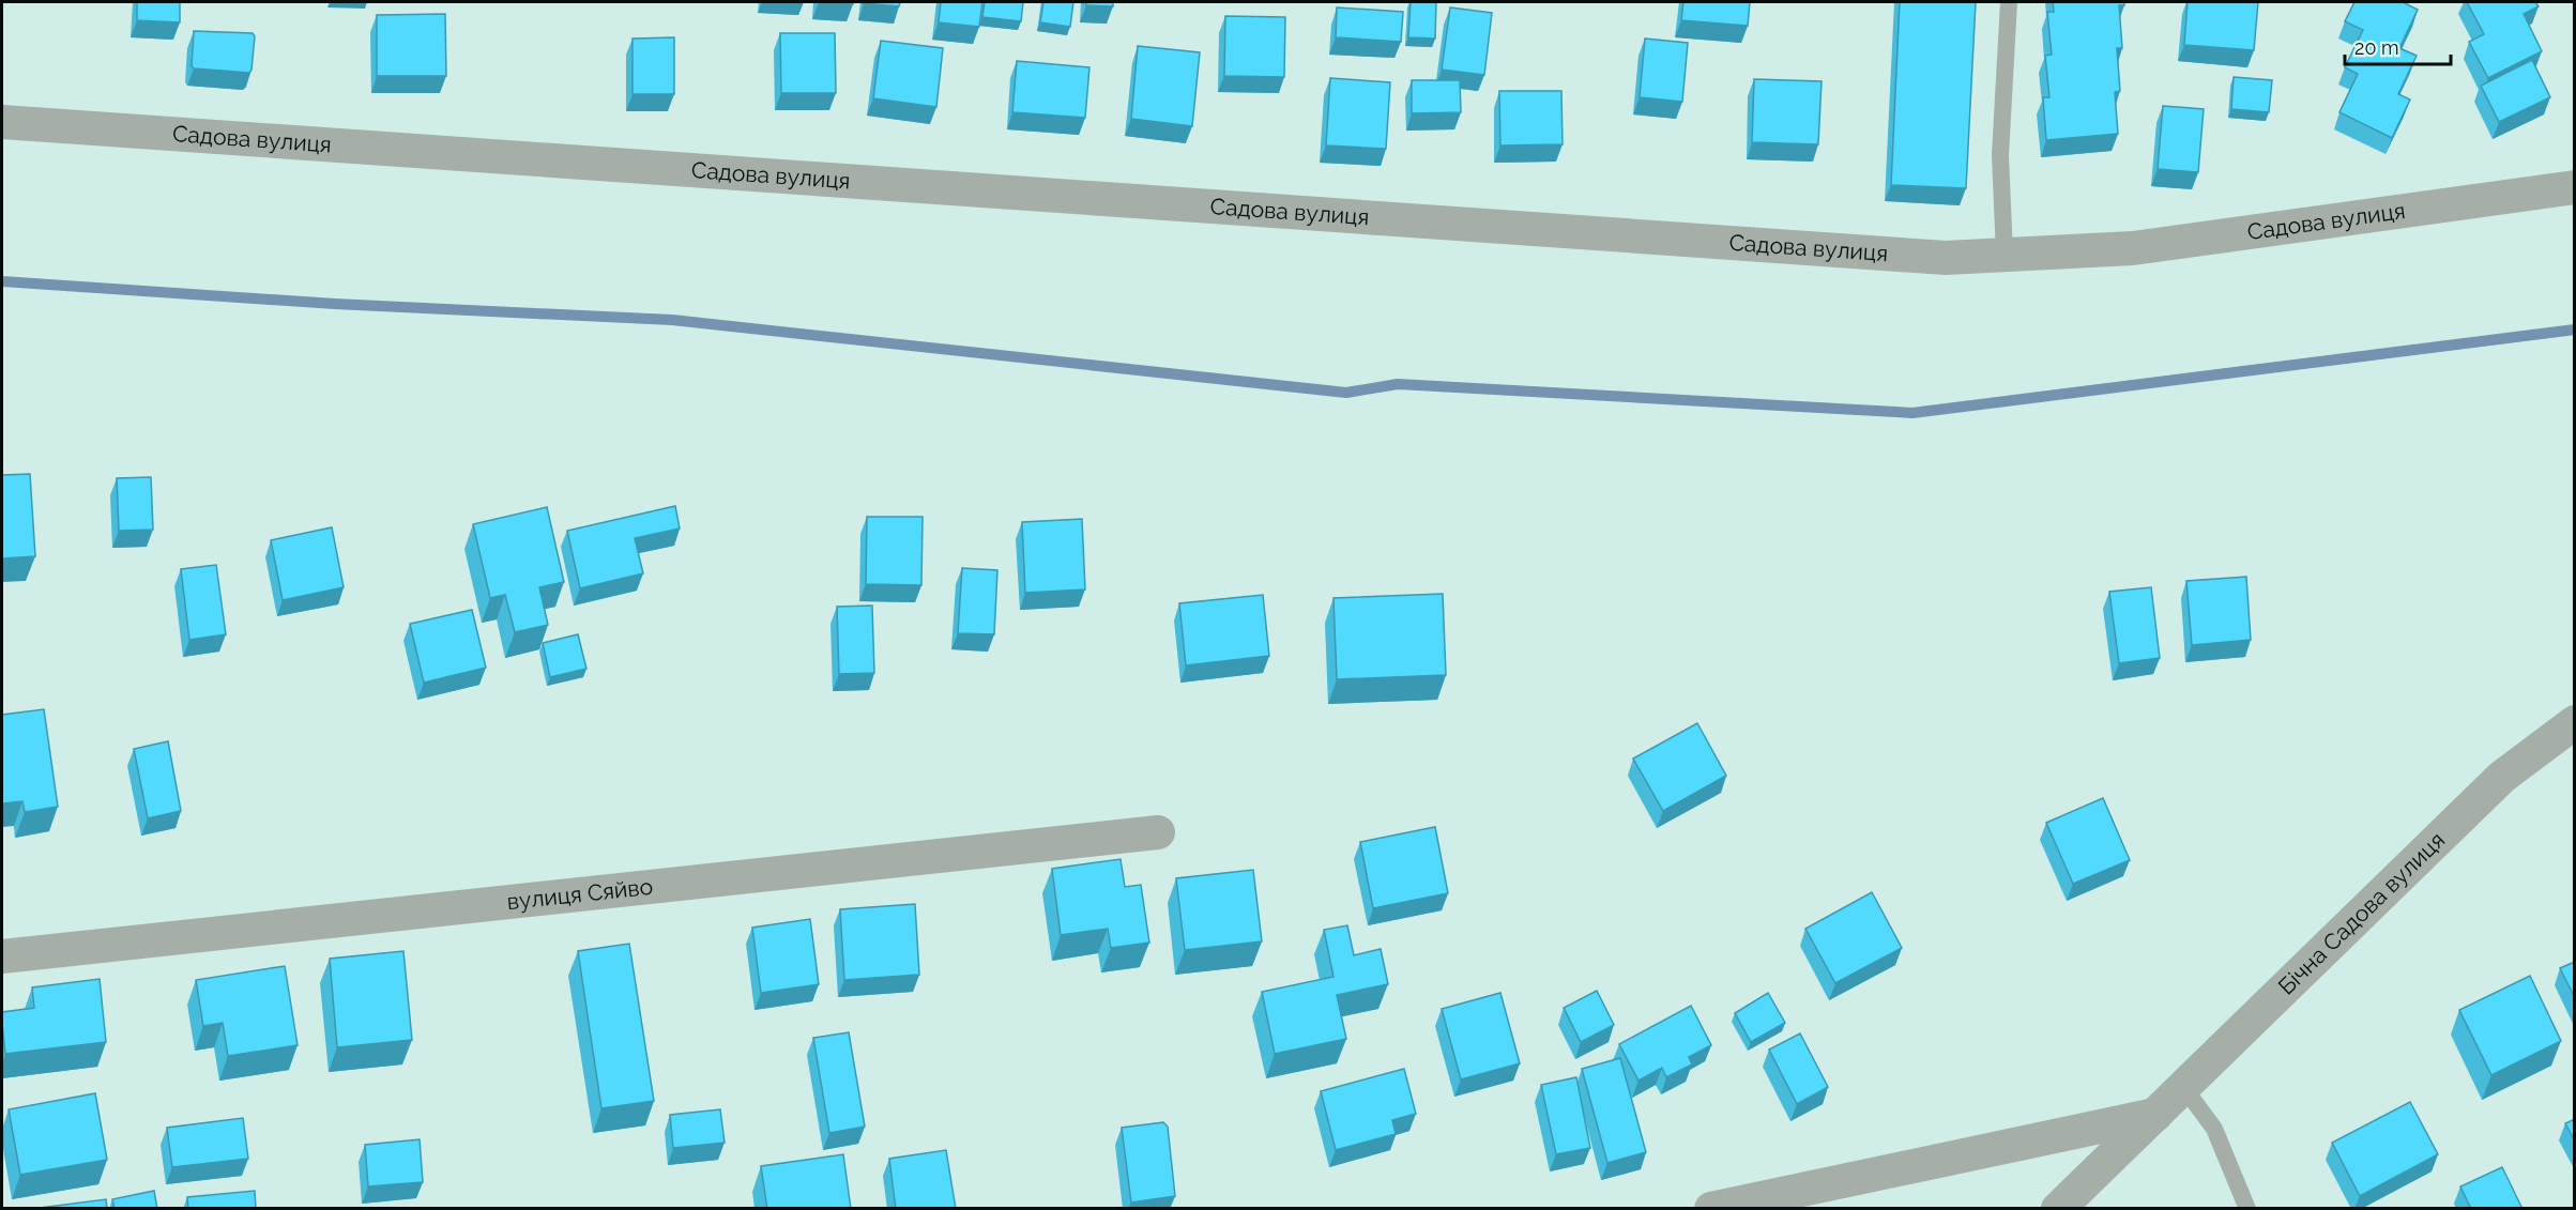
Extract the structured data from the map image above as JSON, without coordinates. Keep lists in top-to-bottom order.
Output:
{
  "streets": {
    "street": ["Садова вулиця", "вулиця Сяйво", "Бічна Садова вулиця"]
  },
  "scale_bar": "20 m"
}
